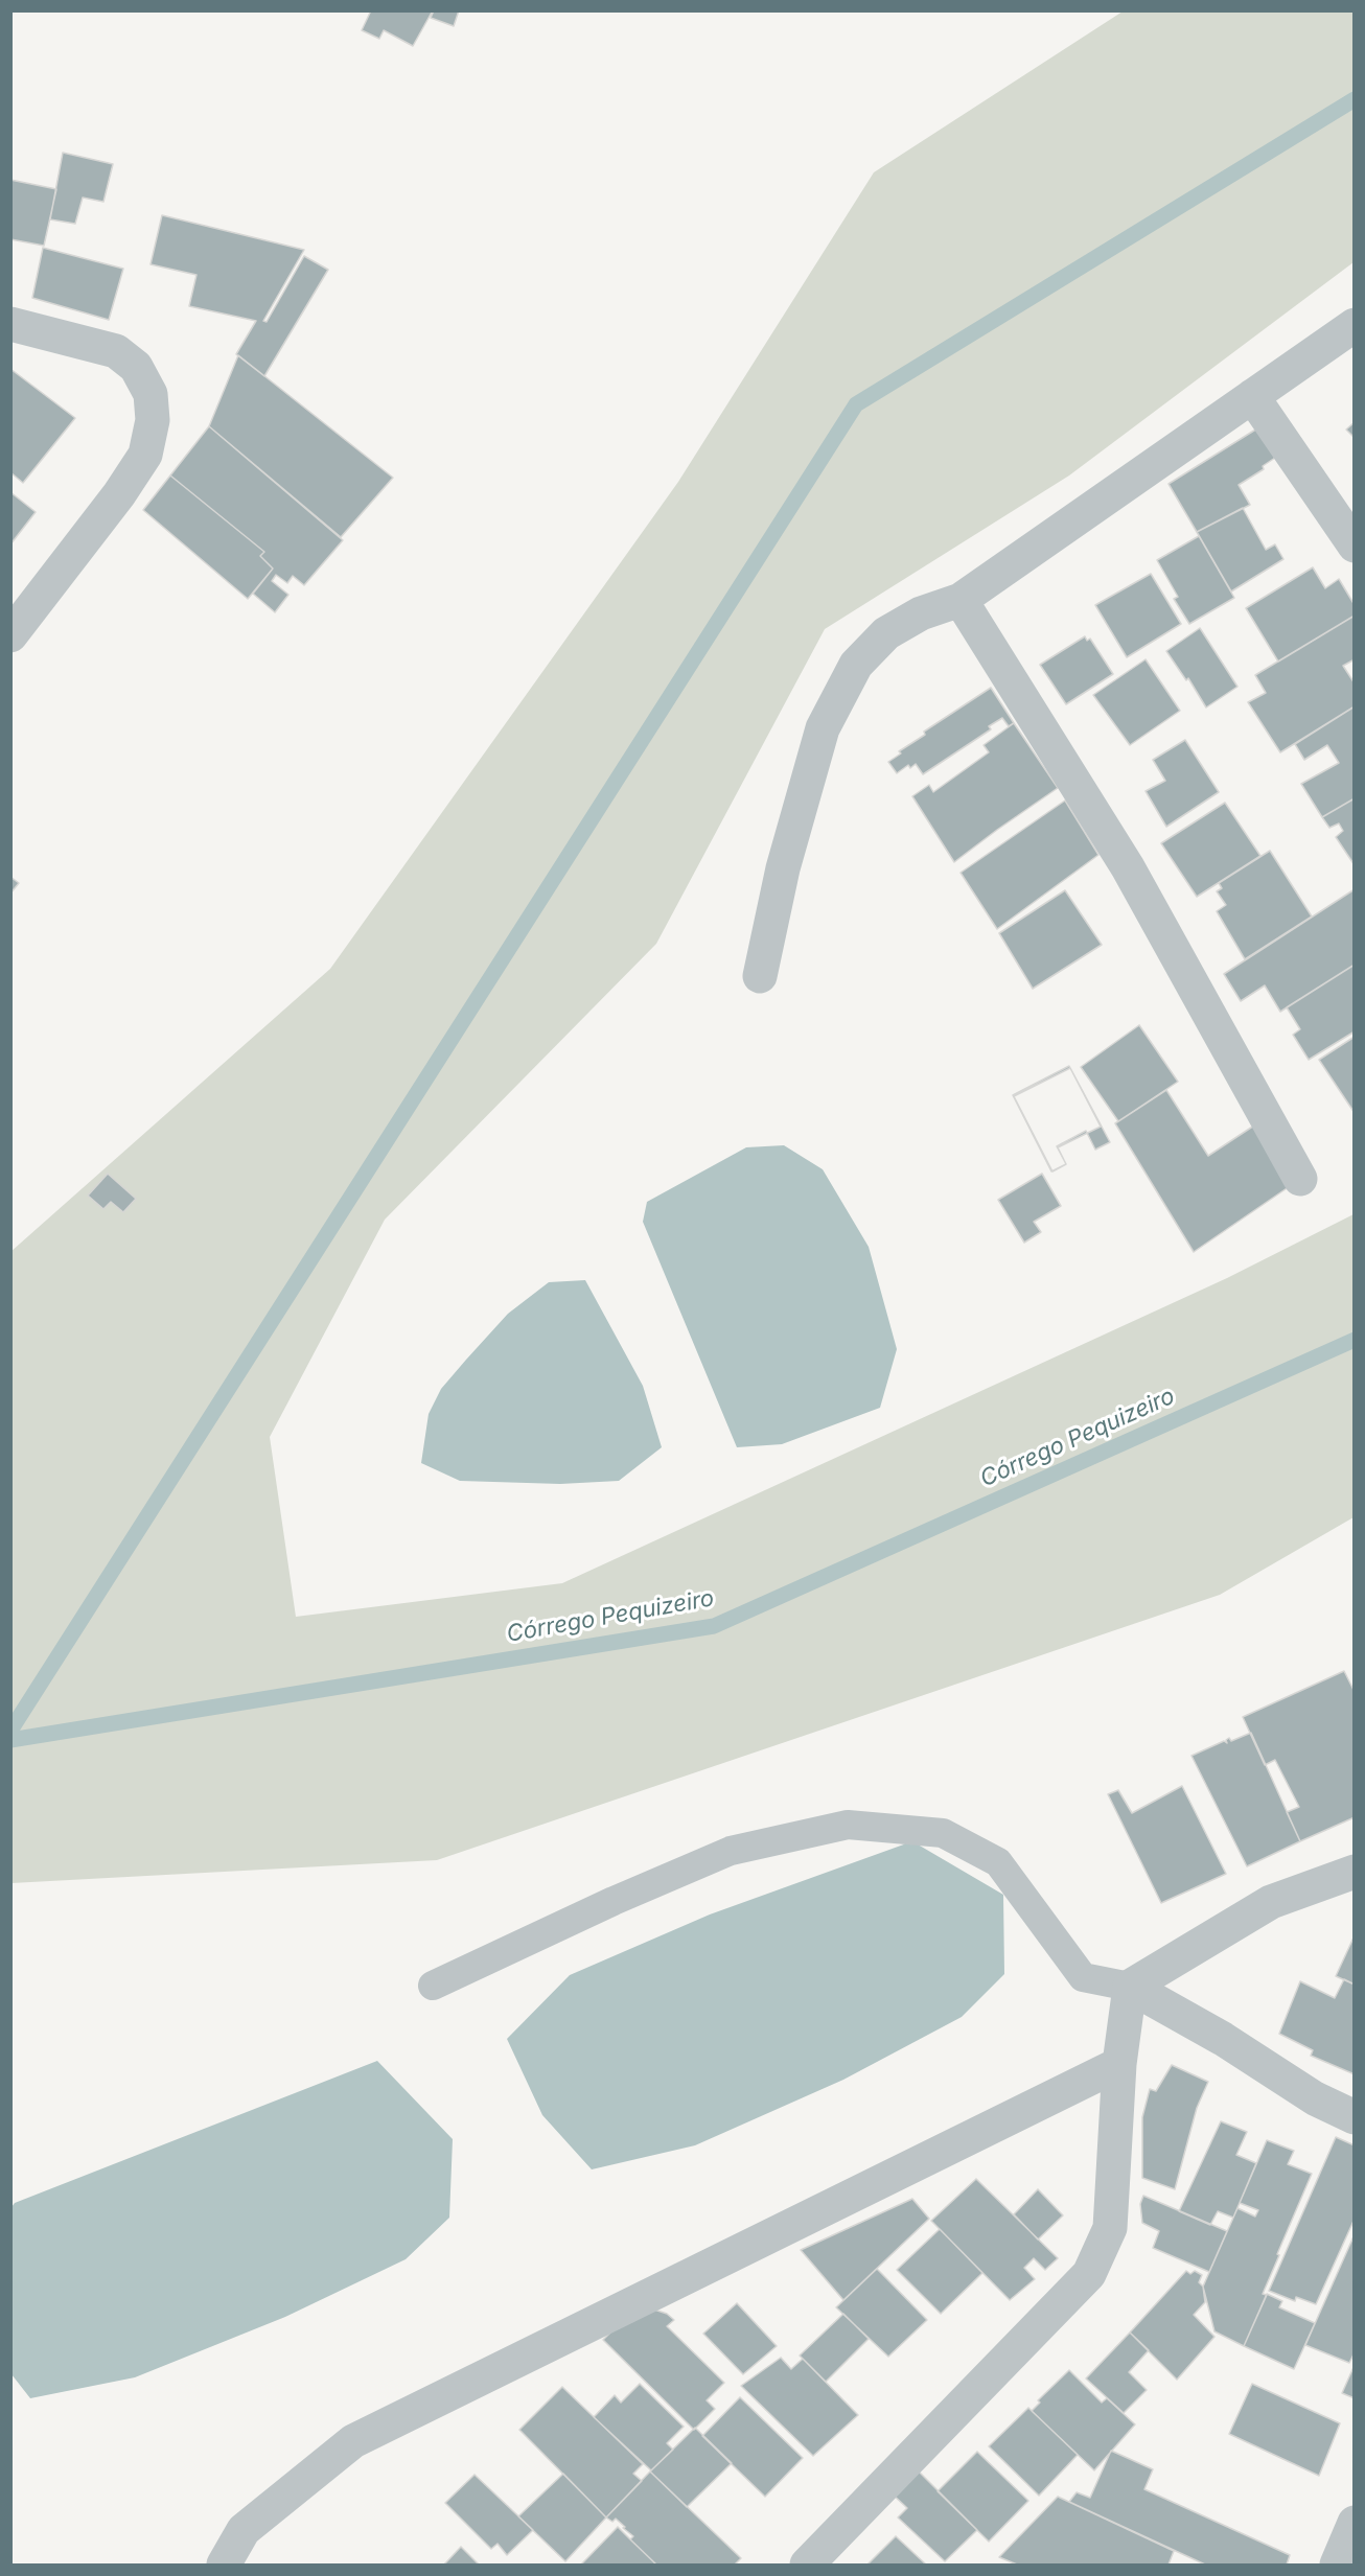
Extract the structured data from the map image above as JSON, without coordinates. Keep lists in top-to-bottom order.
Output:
{
  "water": ["Córrego Pequizeiro"]
}
